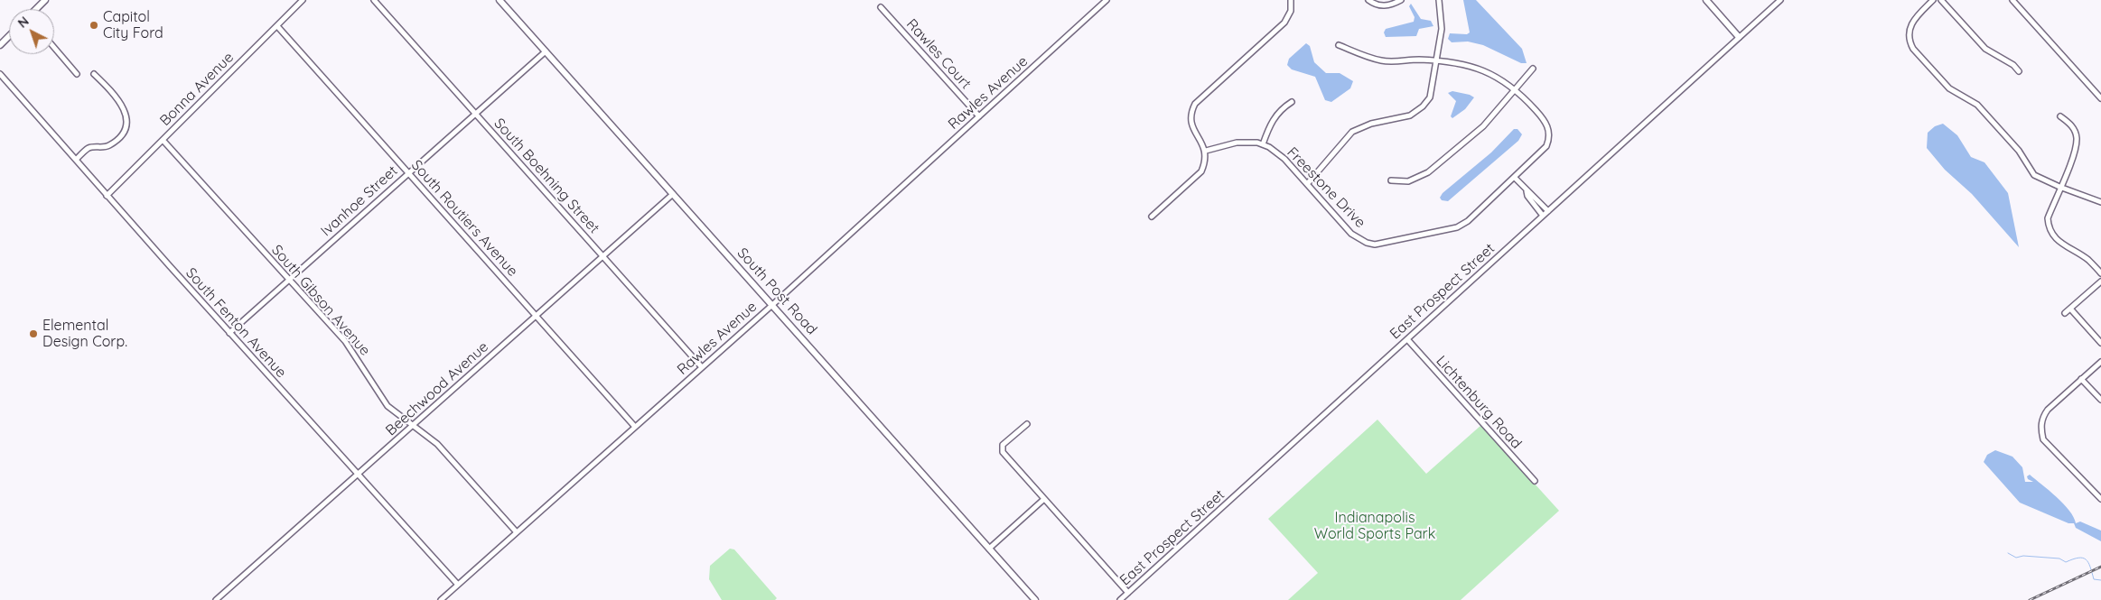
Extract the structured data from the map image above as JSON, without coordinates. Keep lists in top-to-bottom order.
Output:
{
  "streets": {
    "main road": ["South Post Road"],
    "street": [
      "Rawles Court",
      "Bonna Avenue",
      "Rawles Avenue",
      "South Boehning Street",
      "Freestone Drive",
      "Ivanhoe Street",
      "South Routiers Avenue",
      "East Prospect Street",
      "South Gibson Avenue",
      "South Fenton Avenue",
      "Beechwood Avenue",
      "Lichtenburg Road"
    ]
  },
  "crossings": [
    ["Rawles Court", "Rawles Avenue"],
    ["Bonna Avenue", "South Routiers Avenue"],
    ["Bonna Avenue", "South Gibson Avenue"],
    ["Bonna Avenue", "South Fenton Avenue"],
    ["Rawles Avenue", "South Boehning Street"],
    ["Rawles Avenue", "South Routiers Avenue"],
    ["Rawles Avenue", "South Post Road"],
    ["Rawles Avenue", "South Gibson Avenue"],
    ["Rawles Avenue", "South Fenton Avenue"],
    ["South Boehning Street", "Ivanhoe Street"],
    ["South Boehning Street", "Beechwood Avenue"],
    ["Ivanhoe Street", "South Routiers Avenue"],
    ["Ivanhoe Street", "South Post Road"],
    ["Ivanhoe Street", "South Gibson Avenue"],
    ["Ivanhoe Street", "South Fenton Avenue"],
    ["South Routiers Avenue", "Beechwood Avenue"],
    ["South Post Road", "Beechwood Avenue"],
    ["East Prospect Street", "Lichtenburg Road"],
    ["South Gibson Avenue", "Beechwood Avenue"],
    ["South Fenton Avenue", "Beechwood Avenue"]
  ],
  "parks": ["Indianapolis World Sports Park"],
  "places": ["Capitol City Ford", "Elemental Design Corp."],
  "north": "top left"
}
